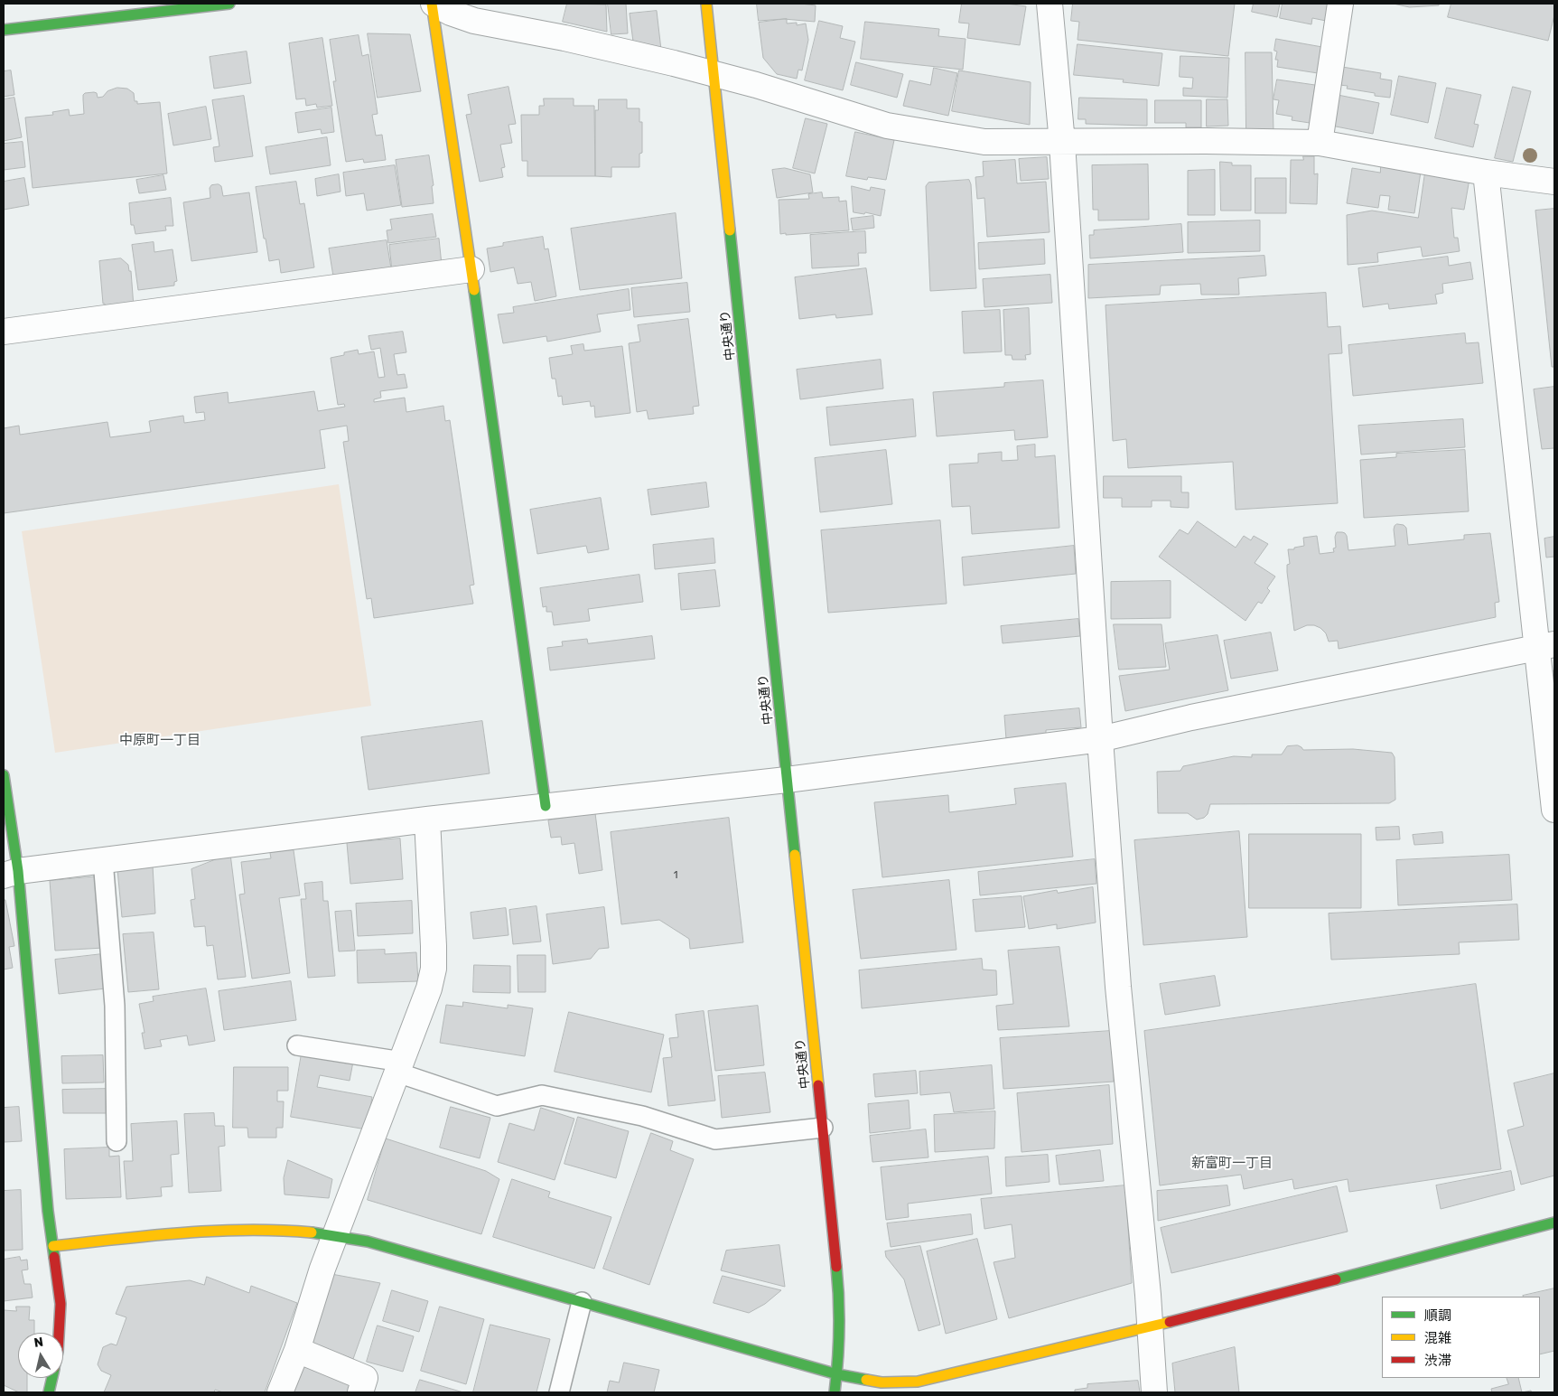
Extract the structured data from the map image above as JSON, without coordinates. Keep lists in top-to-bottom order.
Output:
{
  "streets": {
    "street": ["中央通り"]
  },
  "districts": ["中原町一丁目", "新富町一丁目"],
  "house_numbers": ["1"],
  "legend": ["順調", "混雑", "渋滞"],
  "north": "top"
}
